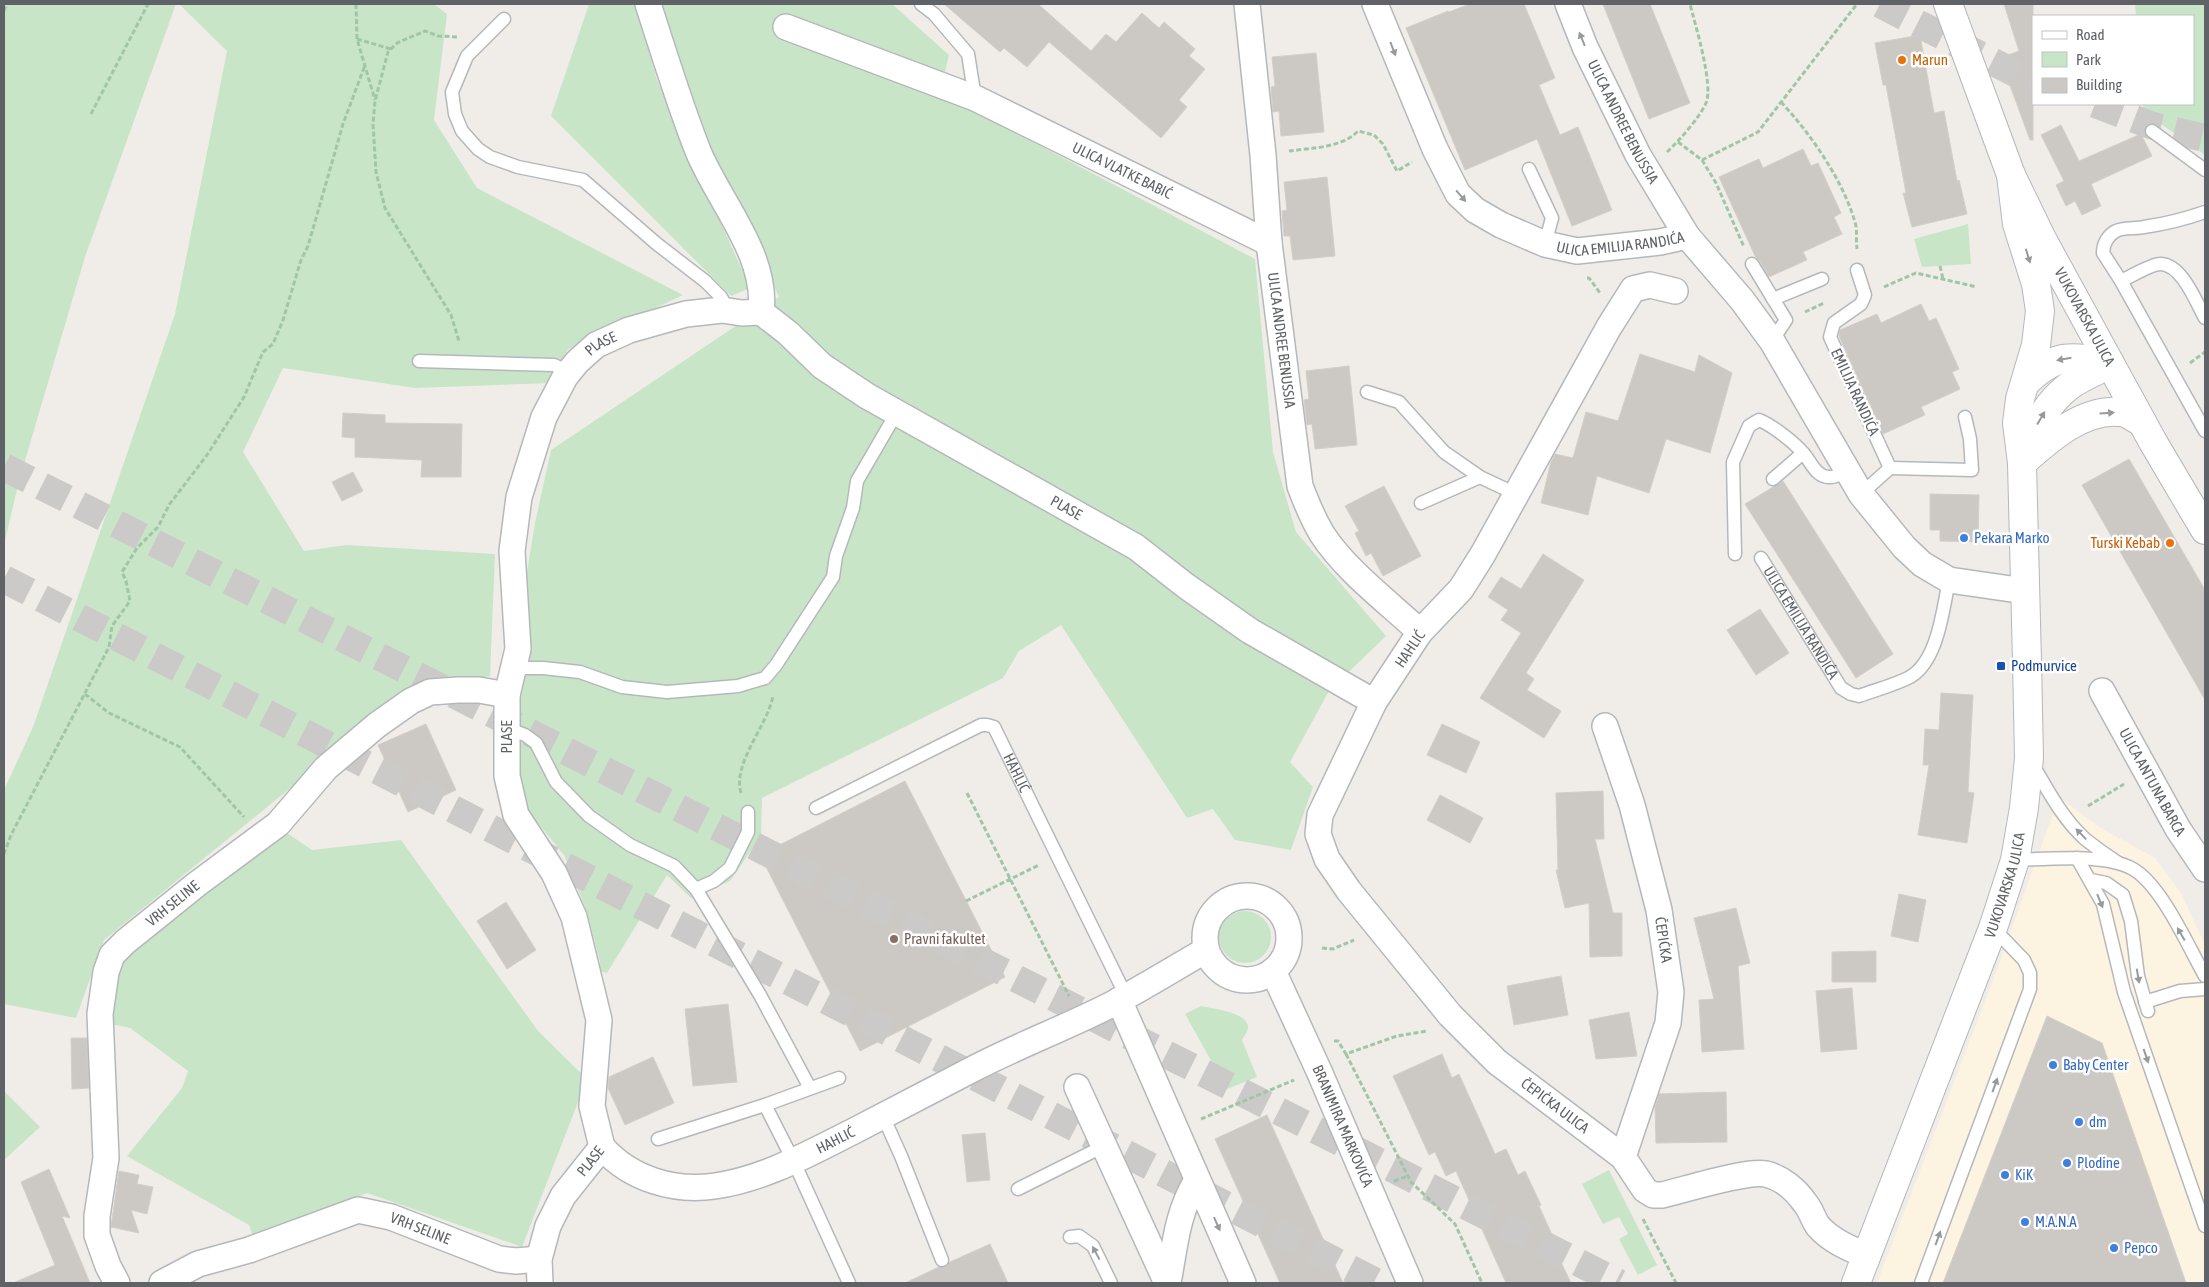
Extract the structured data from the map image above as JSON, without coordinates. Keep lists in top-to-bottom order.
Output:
{
  "streets": {
    "main road": ["VUKOVARSKA ULICA"],
    "street": [
      "ULICA ANDREE BENUSSIA",
      "ULICA VLATKE BABIĆ",
      "ULICA EMILIJA RANDIĆA",
      "PLASE",
      "HAHLIĆ",
      "ULICA ANTUNA BARCA",
      "VRH SELINE",
      "ČEPIĆKA",
      "ČEPIĆKA ULICA",
      "BRANIMIRA MARKOVIĆA"
    ],
    "lane": ["EMILIJA RANDIĆA"]
  },
  "crossings": [
    ["ULICA ANDREE BENUSSIA", "ULICA VLATKE BABIĆ"],
    ["ULICA ANDREE BENUSSIA", "ULICA EMILIJA RANDIĆA"],
    ["ULICA ANDREE BENUSSIA", "HAHLIĆ"],
    ["ULICA EMILIJA RANDIĆA", "VUKOVARSKA ULICA"],
    ["VUKOVARSKA ULICA", "ČEPIĆKA ULICA"],
    ["PLASE", "HAHLIĆ"],
    ["PLASE", "VRH SELINE"],
    ["HAHLIĆ", "ČEPIĆKA ULICA"],
    ["HAHLIĆ", "BRANIMIRA MARKOVIĆA"],
    ["ČEPIĆKA", "ČEPIĆKA ULICA"]
  ],
  "places": {
    "other": [
      "Marun",
      "Pekara Marko",
      "Turski Kebab",
      "Pravni fakultet",
      "Baby Center",
      "dm",
      "Plodine",
      "KiK",
      "M.A.N.A",
      "Pepco"
    ],
    "transit": ["Podmurvice"]
  },
  "legend": ["Road", "Park", "Building"]
}
